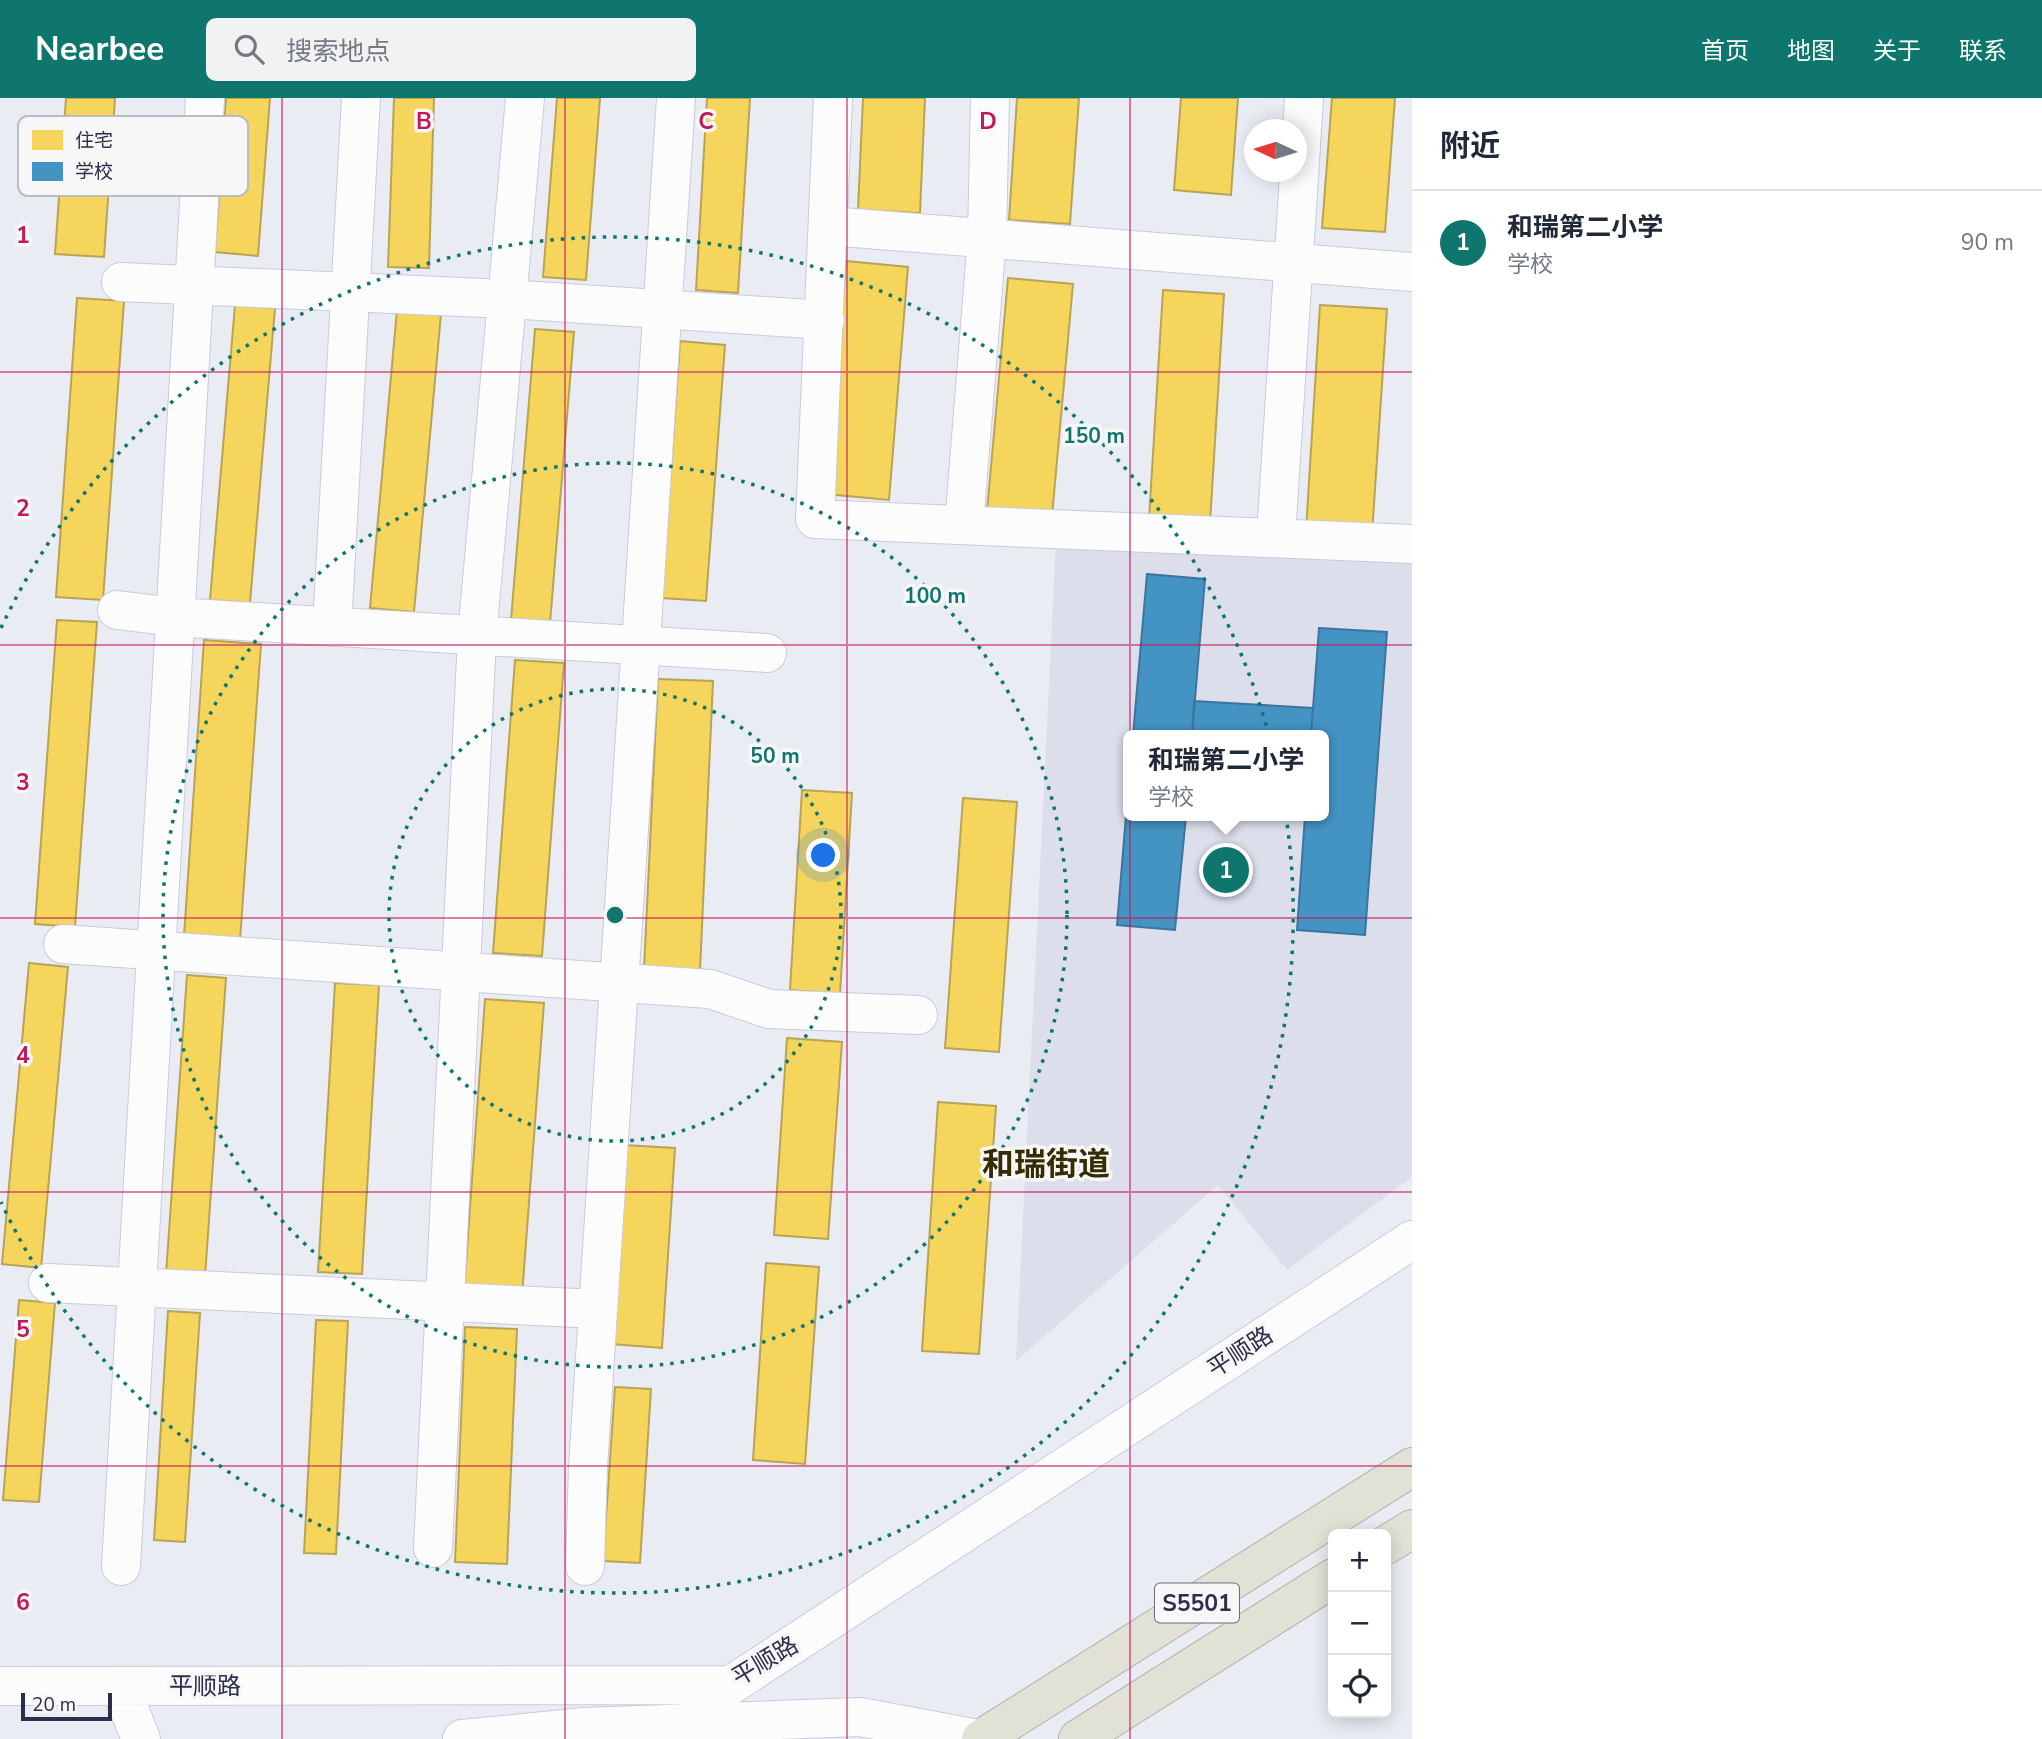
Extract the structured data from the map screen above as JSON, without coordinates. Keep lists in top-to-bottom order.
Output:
{
  "streets": {
    "highway": ["S5501"],
    "street": ["平顺路"]
  },
  "districts": ["和瑞街道"],
  "legend": ["住宅", "学校"],
  "scale_bar": "20 m",
  "north": "left",
  "page": {
    "header": "Nearbee",
    "search": "搜索地点",
    "nav": [
      "首页",
      "地图",
      "关于",
      "联系"
    ],
    "heading": "附近",
    "list": [
      {
        "mark": "1",
        "name": "和瑞第二小学",
        "note": "学校",
        "value": "90 m"
      }
    ],
    "popup": ["和瑞第二小学", "学校"],
    "pins": "1",
    "map_buttons": ["+", "−"],
    "scale": "20 m"
  },
  "grid": {
    "columns": ["B", "C", "D"],
    "rows": [
      "1",
      "2",
      "3",
      "4",
      "5",
      "6"
    ]
  },
  "rings": ["150 m", "100 m", "50 m"]
}
